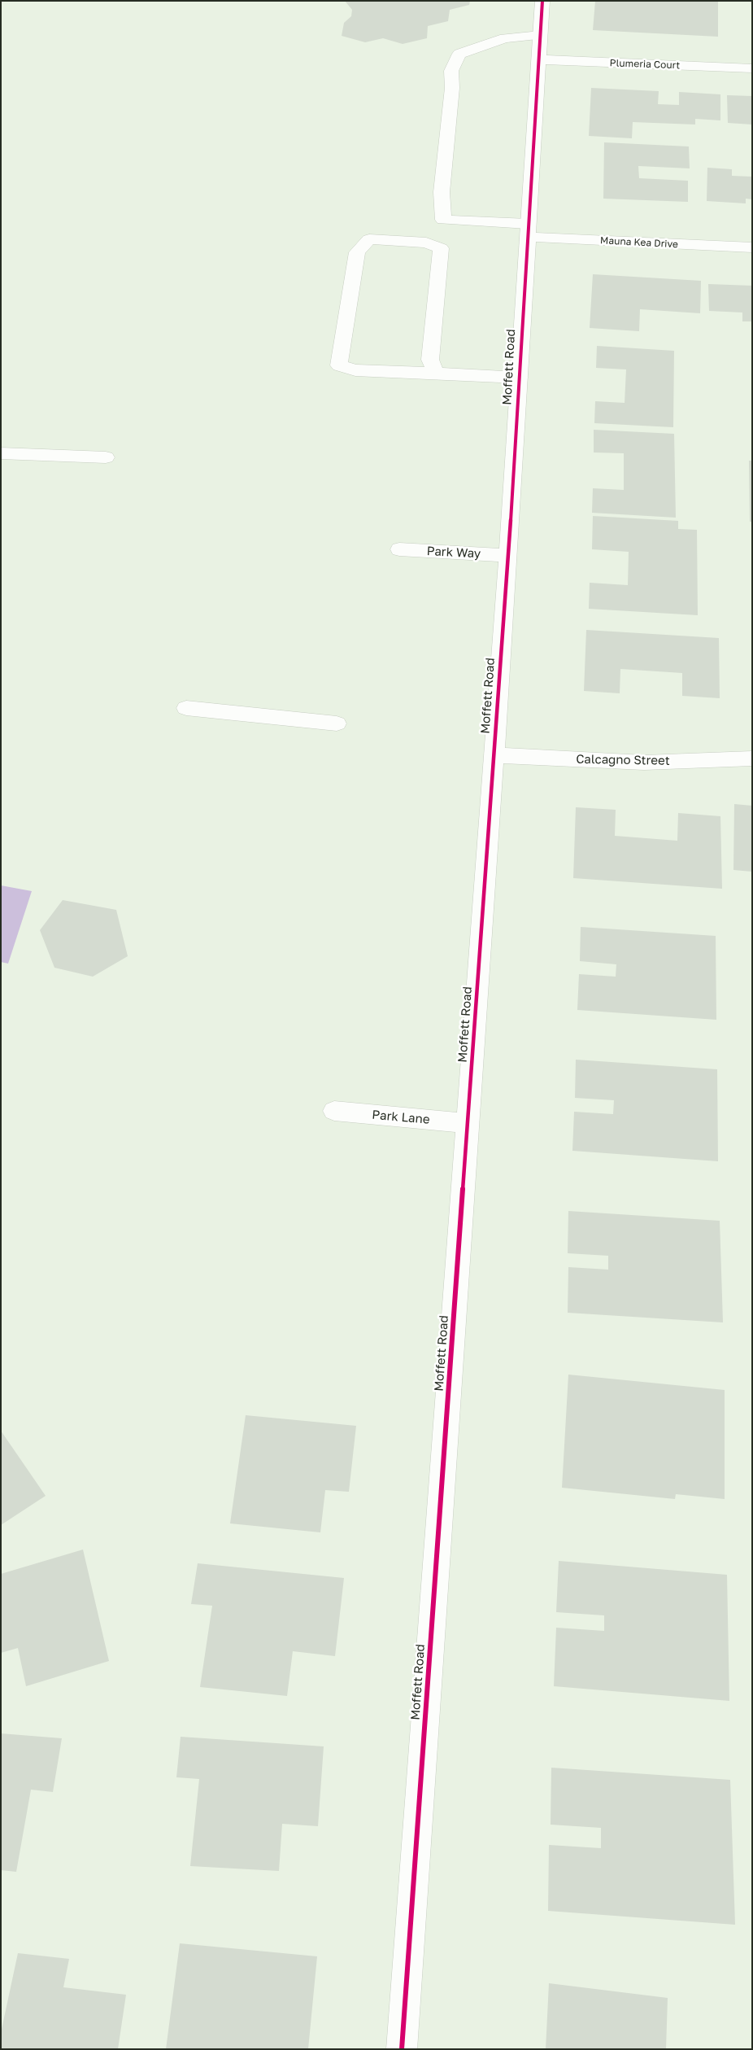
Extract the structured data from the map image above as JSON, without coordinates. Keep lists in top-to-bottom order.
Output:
{
  "streets": {
    "street": [
      "Plumeria Court",
      "Mauna Kea Drive",
      "Moffett Road",
      "Park Way",
      "Calcagno Street",
      "Park Lane"
    ]
  },
  "crossings": [
    ["Plumeria Court", "Moffett Road"],
    ["Mauna Kea Drive", "Moffett Road"],
    ["Moffett Road", "Park Way"],
    ["Moffett Road", "Calcagno Street"],
    ["Moffett Road", "Park Lane"]
  ]
}
